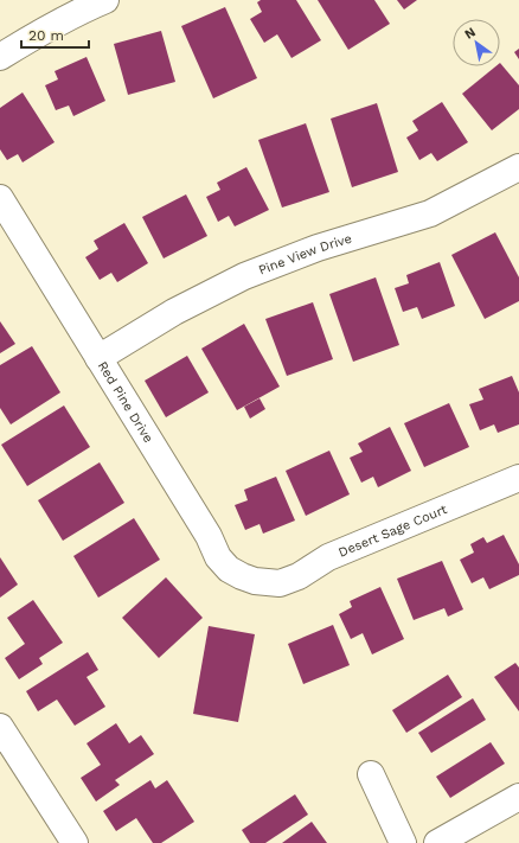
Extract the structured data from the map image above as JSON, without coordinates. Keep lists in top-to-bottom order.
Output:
{
  "streets": {
    "street": ["Pine View Drive", "Red Pine Drive", "Desert Sage Court"]
  },
  "crossings": [
    ["Pine View Drive", "Red Pine Drive"],
    ["Red Pine Drive", "Desert Sage Court"]
  ],
  "scale_bar": "20 m",
  "north": "top left"
}
